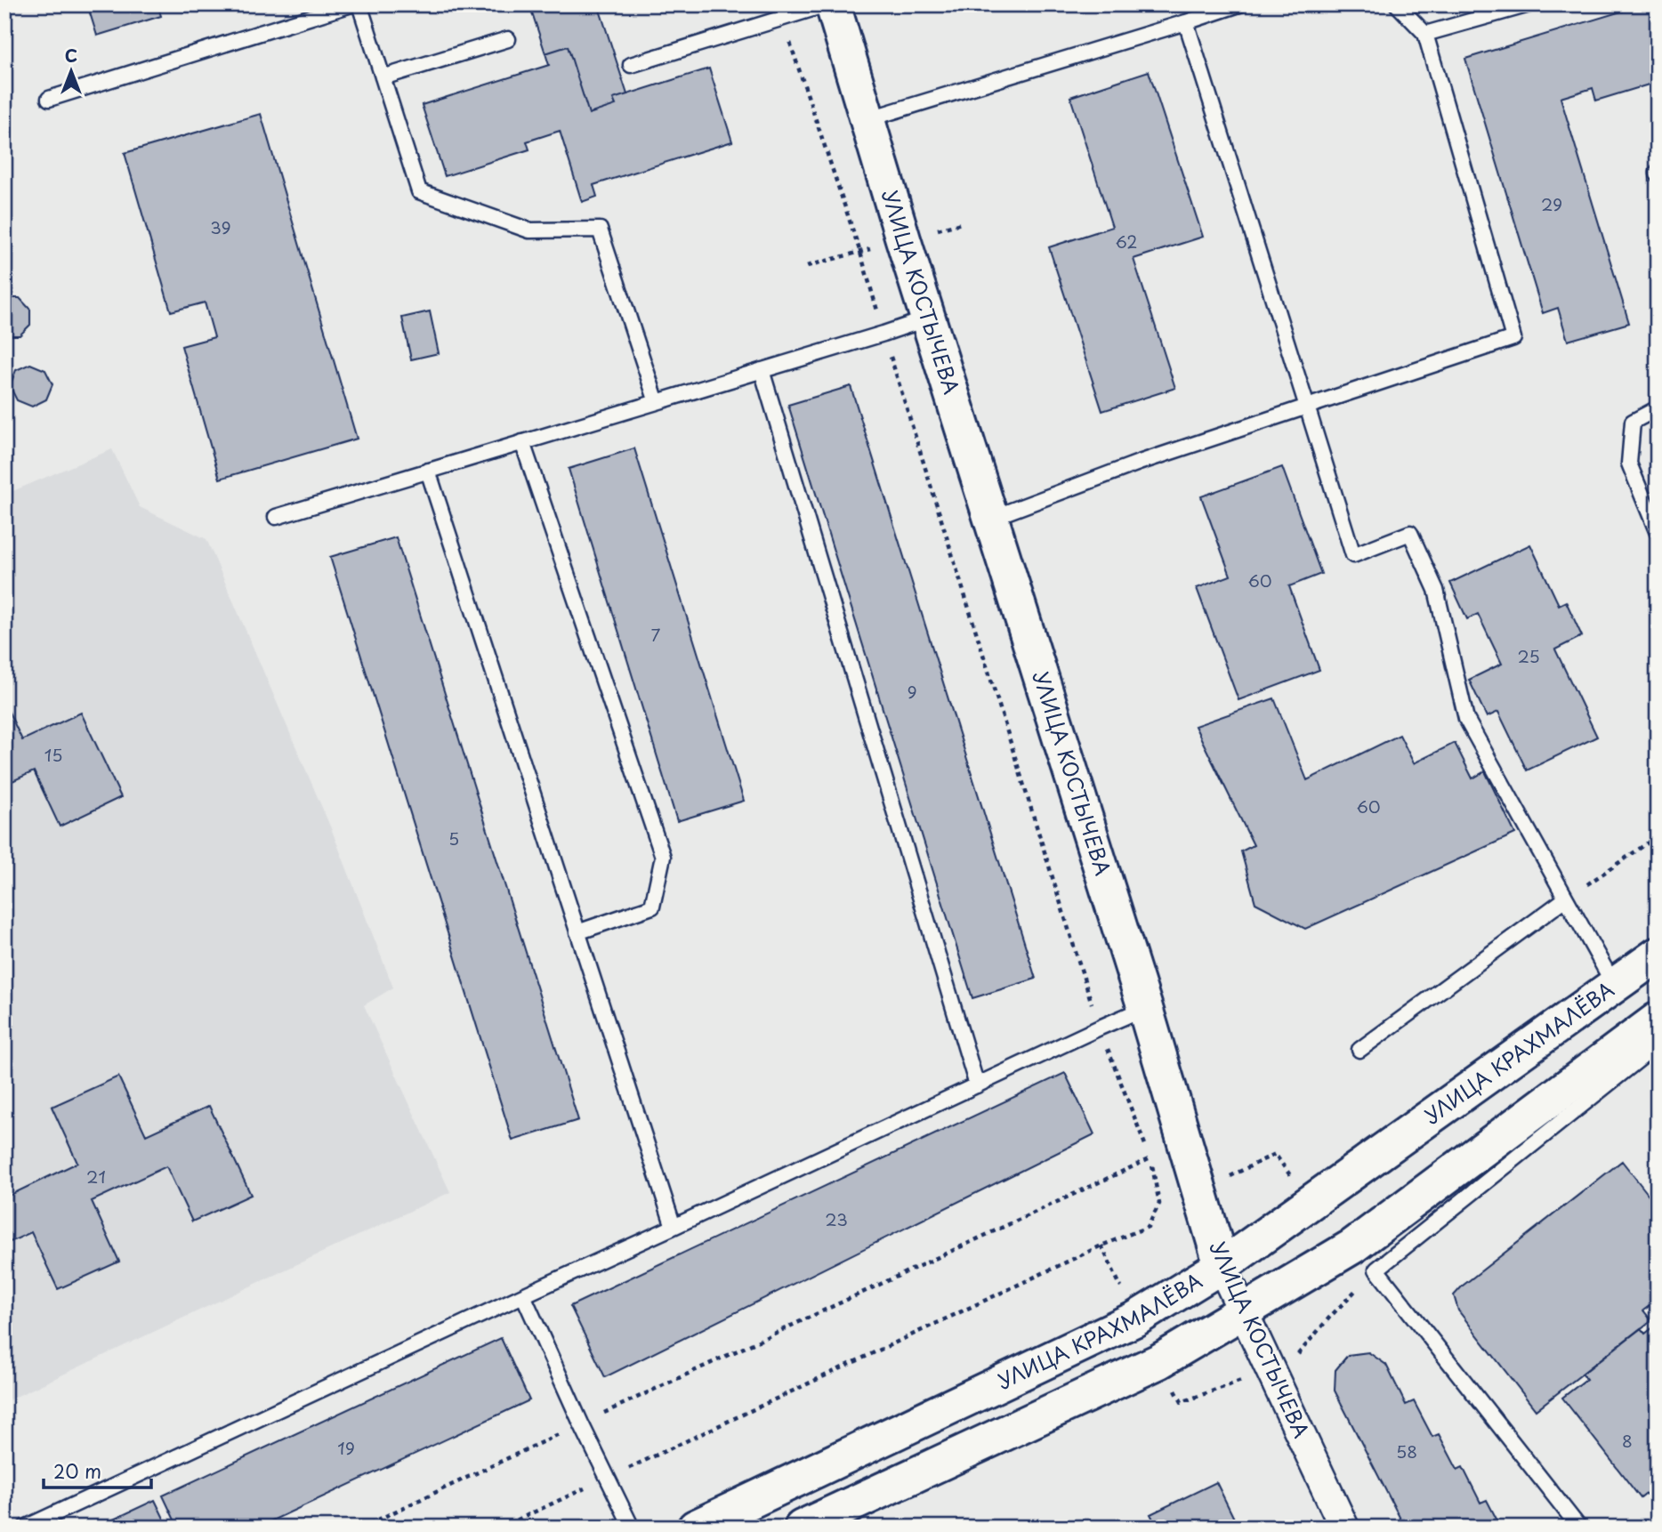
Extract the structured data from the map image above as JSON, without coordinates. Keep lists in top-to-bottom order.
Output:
{
  "streets": {
    "main road": ["УЛИЦА КОСТЫЧЕВА", "УЛИЦА КРАХМАЛЁВА"]
  },
  "crossings": [
    ["УЛИЦА КОСТЫЧЕВА", "УЛИЦА КРАХМАЛЁВА"]
  ],
  "house_numbers": [
    "29",
    "39",
    "62",
    "60",
    "7",
    "25",
    "9",
    "15",
    "60",
    "5",
    "21",
    "23",
    "8",
    "19",
    "58"
  ],
  "scale_bar": "20 m",
  "north": "top"
}
